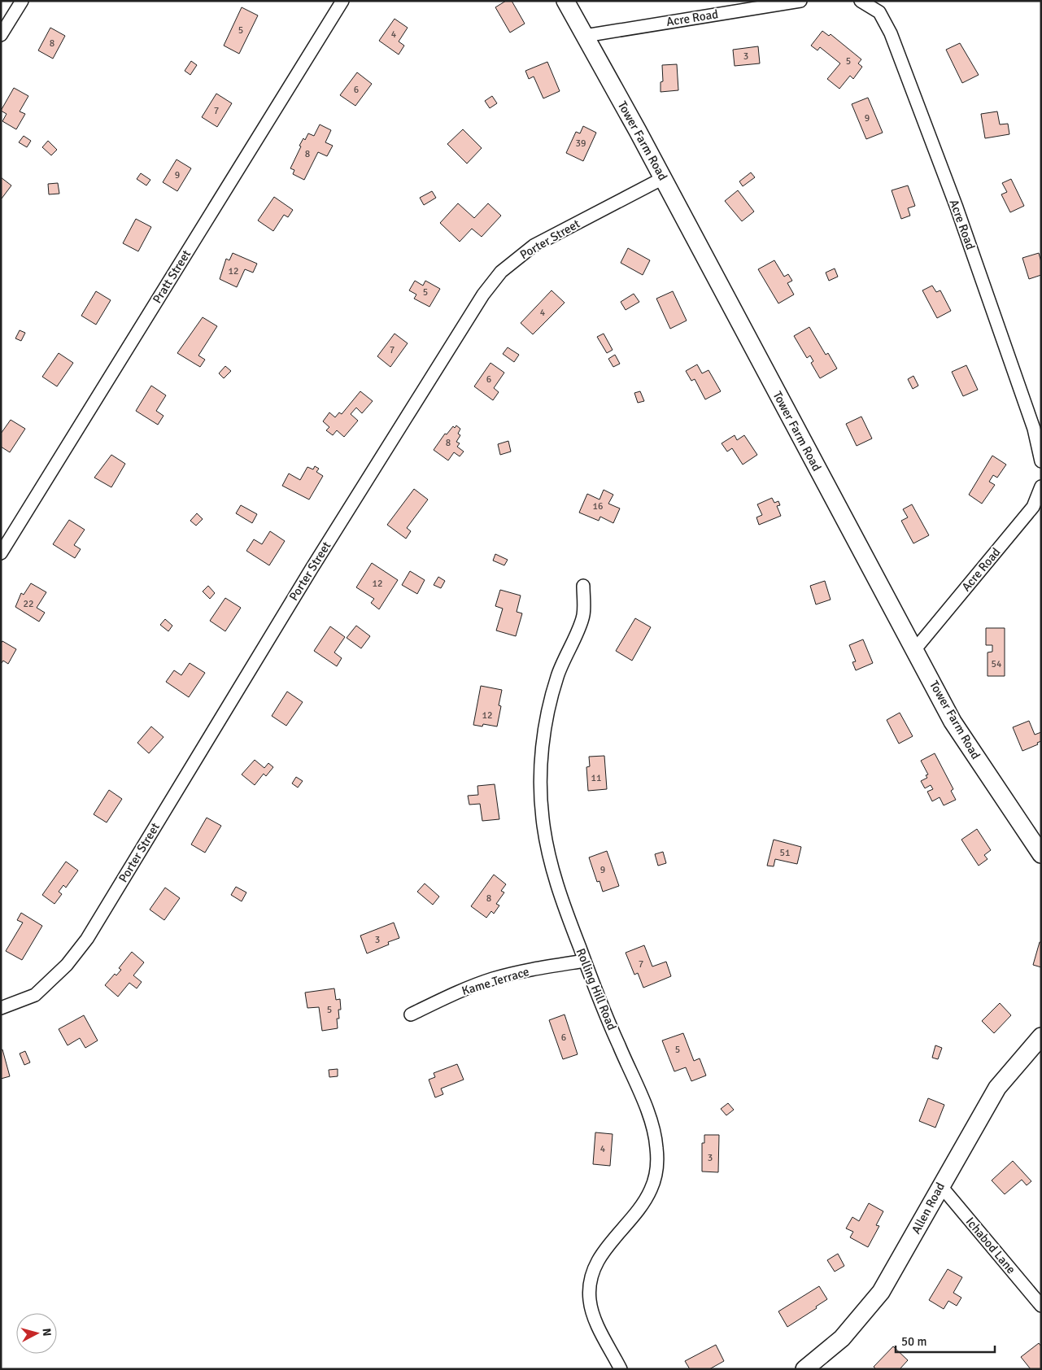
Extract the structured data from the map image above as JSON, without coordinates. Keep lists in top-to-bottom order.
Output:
{
  "streets": {
    "street": [
      "Acre Road",
      "Tower Farm Road",
      "Porter Street",
      "Pratt Street",
      "Kame Terrace",
      "Rolling Hill Road",
      "Allen Road",
      "Ichabod Lane"
    ]
  },
  "crossings": [
    ["Acre Road", "Tower Farm Road"],
    ["Tower Farm Road", "Porter Street"],
    ["Kame Terrace", "Rolling Hill Road"],
    ["Allen Road", "Ichabod Lane"]
  ],
  "house_numbers": [
    "5",
    "4",
    "8",
    "3",
    "5",
    "6",
    "7",
    "9",
    "39",
    "8",
    "9",
    "12",
    "5",
    "4",
    "7",
    "6",
    "8",
    "16",
    "12",
    "22",
    "54",
    "12",
    "11",
    "51",
    "9",
    "8",
    "3",
    "7",
    "5",
    "6",
    "5",
    "4",
    "3"
  ],
  "scale_bar": "50 m",
  "north": "right"
}
